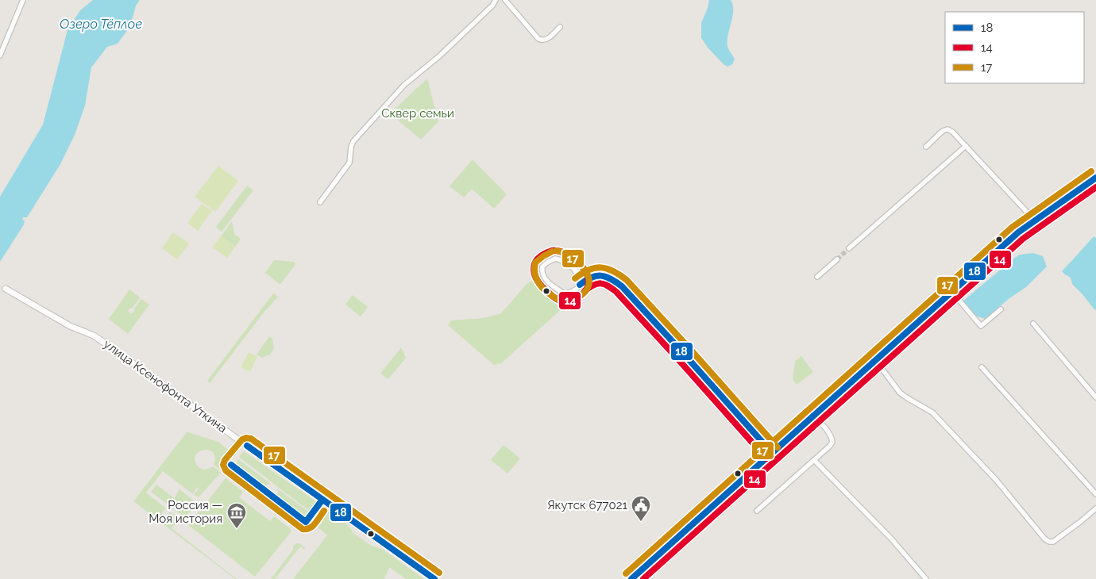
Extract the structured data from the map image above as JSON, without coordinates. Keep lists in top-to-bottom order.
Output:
{
  "streets": {
    "street": ["улица Ксенофонта Уткина"]
  },
  "water": ["Озеро Тёплое"],
  "parks": ["Сквер семьи"],
  "places": {
    "public building": ["Якутск 677021"],
    "museum": ["Россия — Моя история"]
  },
  "lines": ["transit line 17", "transit line 18", "transit line 14"],
  "legend": ["18", "14", "17"]
}
